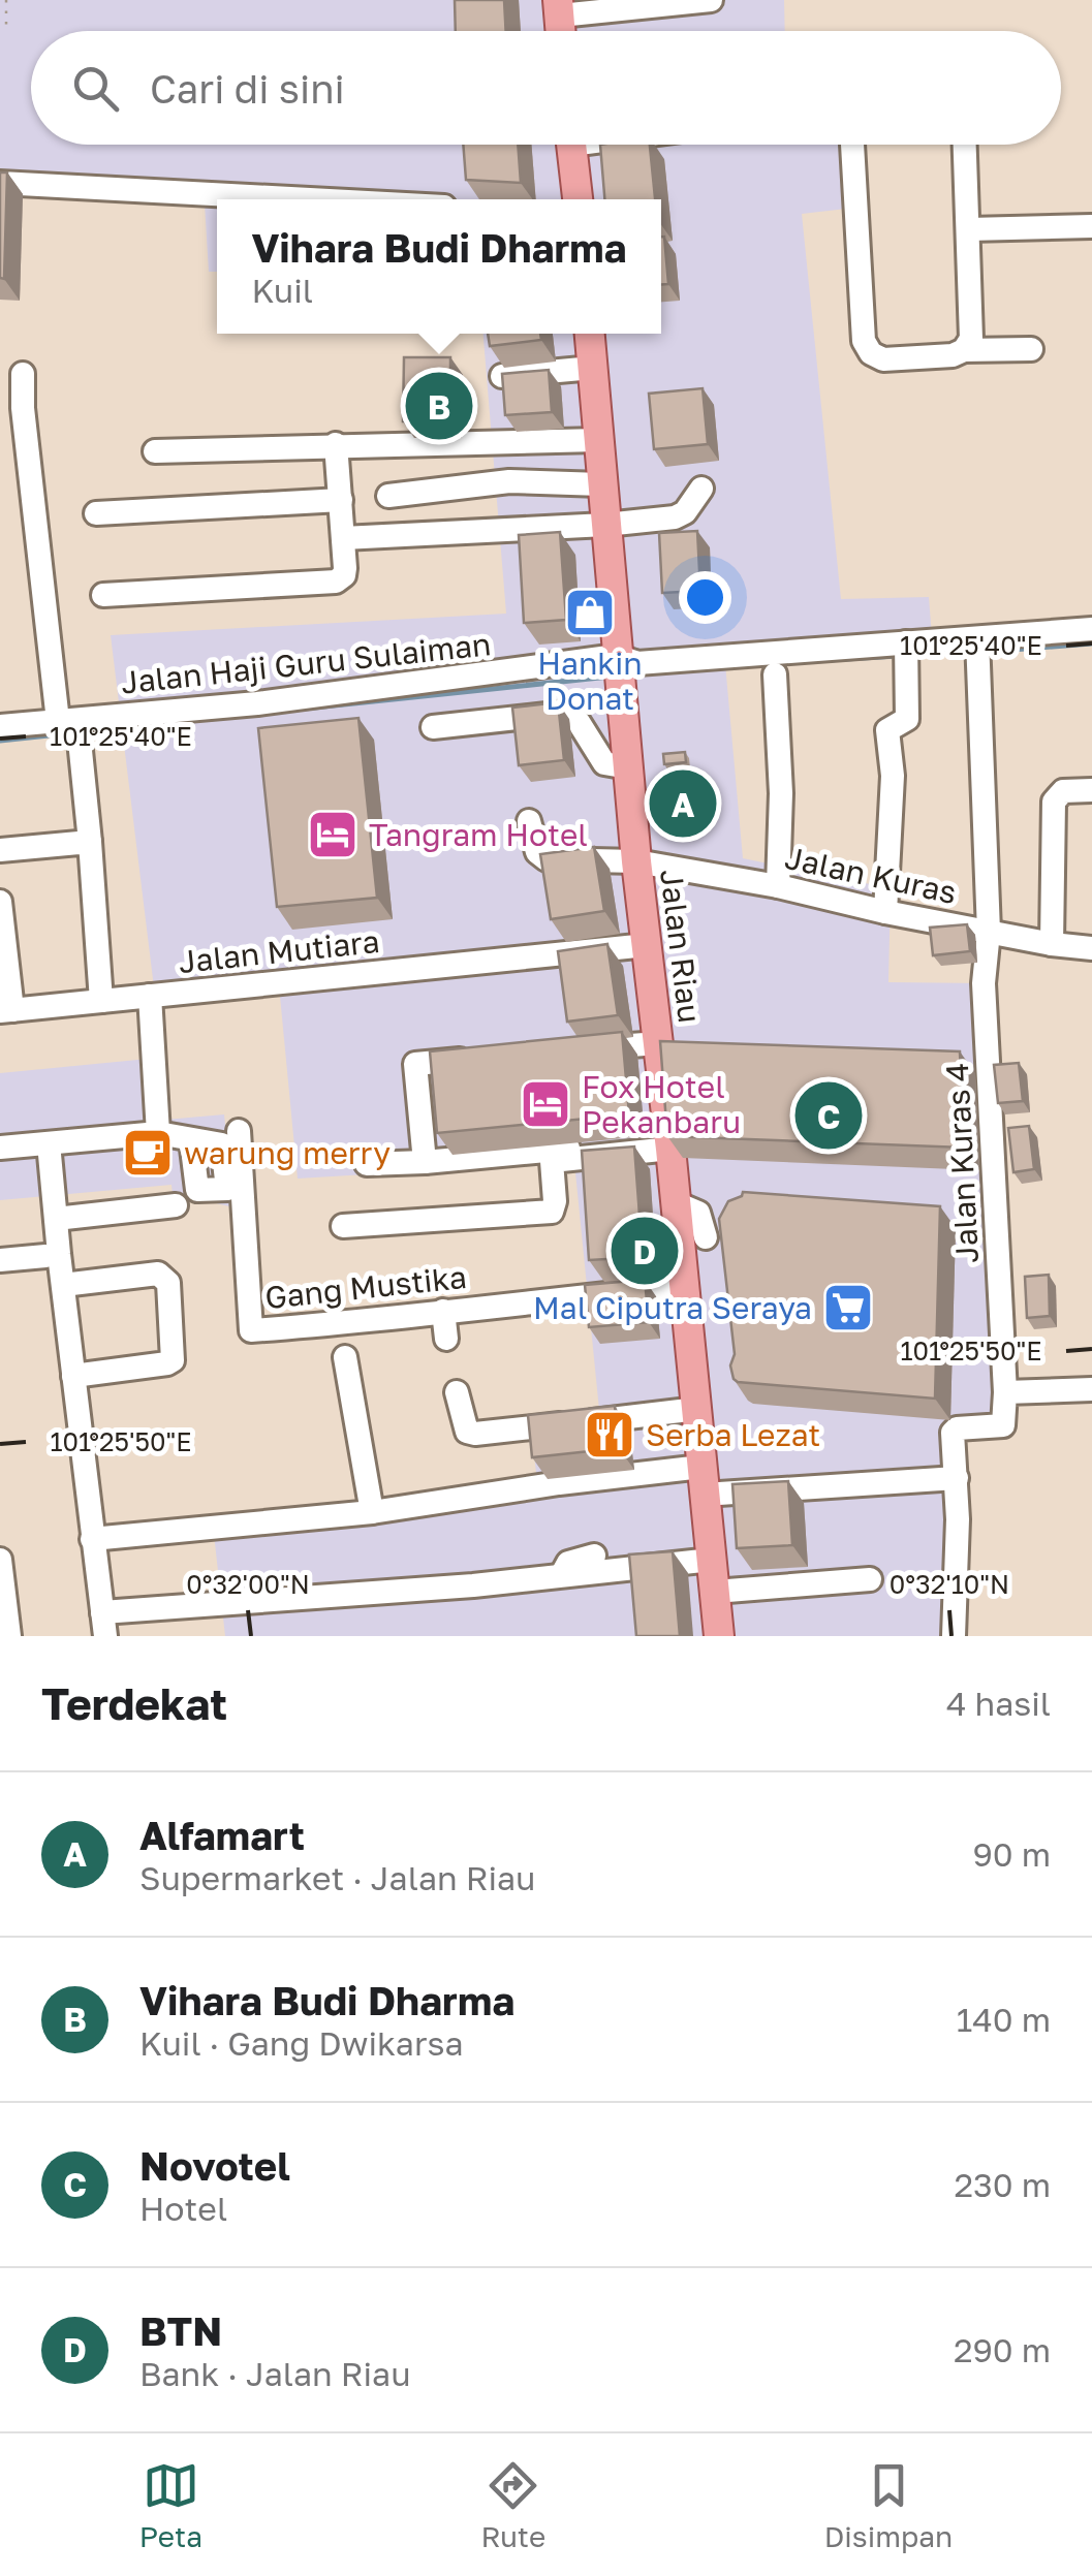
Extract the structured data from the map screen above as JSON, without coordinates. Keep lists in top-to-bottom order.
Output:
{
  "streets": {
    "main road": ["Jalan Riau"],
    "street": [
      "Jalan Haji Guru Sulaiman",
      "Jalan Kuras",
      "Jalan Mutiara",
      "Jalan Kuras 4",
      "Gang Mustika"
    ]
  },
  "crossings": [
    ["Jalan Haji Guru Sulaiman", "Jalan Riau"],
    ["Jalan Haji Guru Sulaiman", "Jalan Kuras 4"],
    ["Jalan Kuras", "Jalan Riau"],
    ["Jalan Kuras", "Jalan Kuras 4"],
    ["Jalan Riau", "Jalan Mutiara"],
    ["Jalan Riau", "Gang Mustika"]
  ],
  "places": {
    "shop": ["Hankin Donat"],
    "hotel": ["Tangram Hotel", "Fox Hotel Pekanbaru"],
    "cafe": ["warung merry"],
    "supermarket": ["Mal Ciputra Seraya"],
    "restaurant": ["Serba Lezat"]
  },
  "page": {
    "search": "Cari di sini",
    "popup": ["Vihara Budi Dharma", "Kuil"],
    "pins": [
      "B",
      "A",
      "C",
      "D"
    ],
    "heading": ["Terdekat", "4 hasil"],
    "list": [
      {
        "mark": "A",
        "name": "Alfamart",
        "note": "Supermarket · Jalan Riau",
        "value": "90 m"
      },
      {
        "mark": "B",
        "name": "Vihara Budi Dharma",
        "note": "Kuil · Gang Dwikarsa",
        "value": "140 m"
      },
      {
        "mark": "C",
        "name": "Novotel",
        "note": "Hotel",
        "value": "230 m"
      },
      {
        "mark": "D",
        "name": "BTN",
        "note": "Bank · Jalan Riau",
        "value": "290 m"
      }
    ],
    "nav": ["Peta", "Rute", "Disimpan"]
  },
  "coordinates": [
    "101°25'40\"E",
    "101°25'50\"E",
    "0°32'00\"N",
    "0°32'10\"N"
  ]
}
